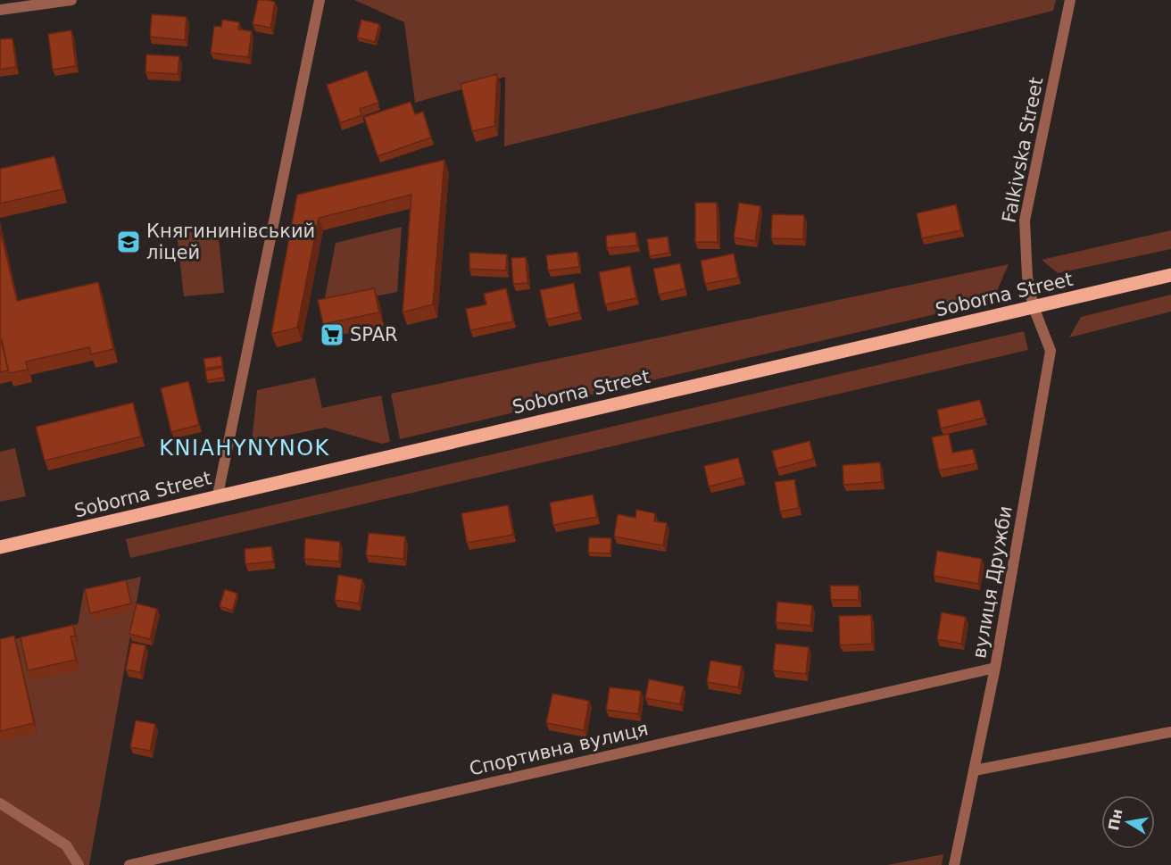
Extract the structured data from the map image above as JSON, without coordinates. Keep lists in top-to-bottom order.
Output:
{
  "streets": {
    "main road": ["Soborna Street"],
    "street": ["Falkivska Street", "вулиця Дружби", "Спортивна вулиця"]
  },
  "crossings": [
    ["Falkivska Street", "Soborna Street"],
    ["Falkivska Street", "вулиця Дружби"],
    ["Soborna Street", "вулиця Дружби"],
    ["вулиця Дружби", "Спортивна вулиця"]
  ],
  "districts": ["KNIAHYNYNOK"],
  "places": {
    "school or university": ["Княгининівський ліцей"],
    "supermarket": ["SPAR"]
  },
  "north": "left"
}
